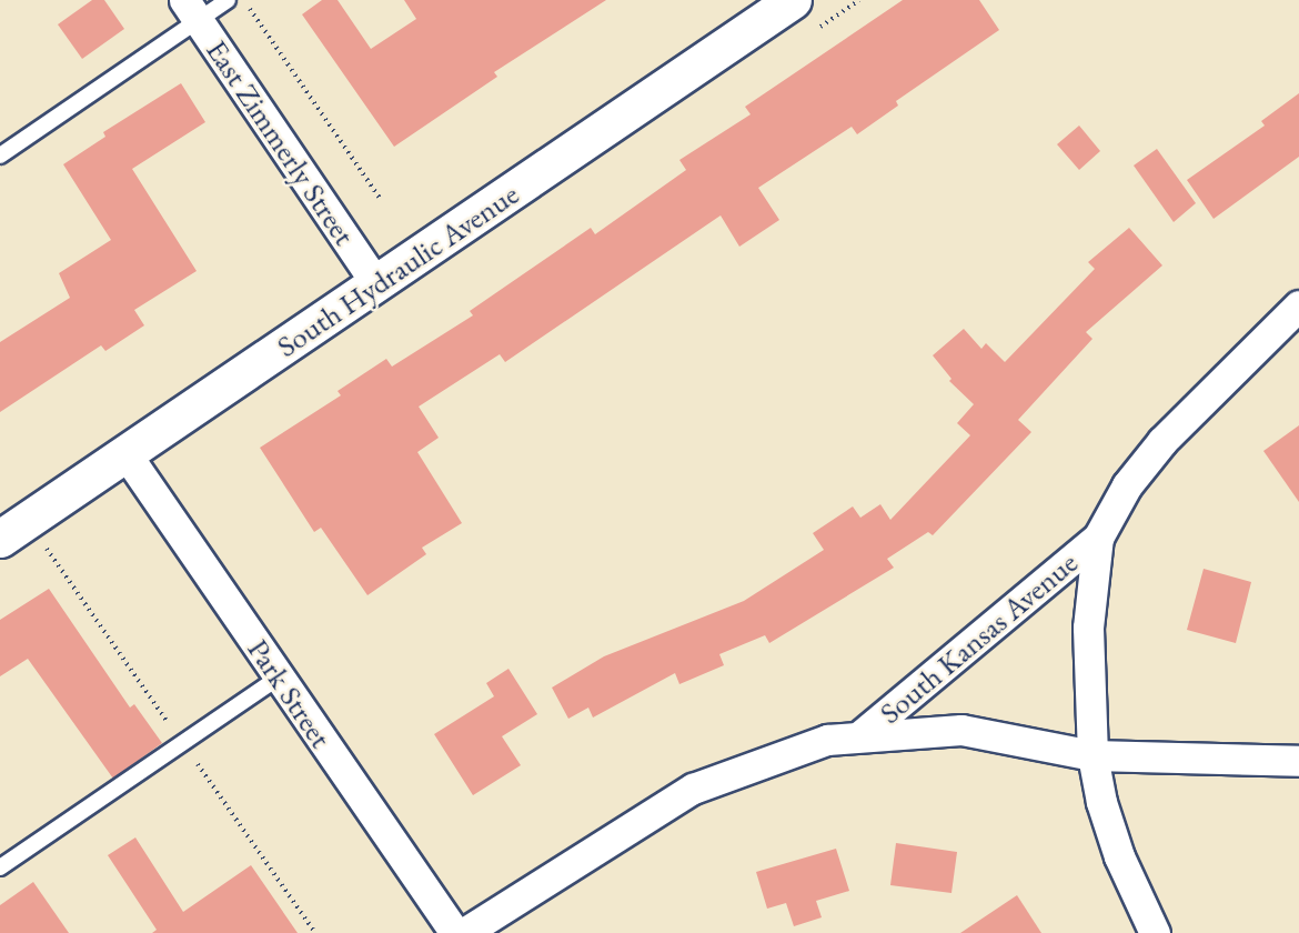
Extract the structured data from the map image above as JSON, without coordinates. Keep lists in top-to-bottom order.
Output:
{
  "streets": {
    "street": [
      "East Zimmerly Street",
      "South Hydraulic Avenue",
      "South Kansas Avenue",
      "Park Street"
    ]
  },
  "crossings": [
    ["East Zimmerly Street", "South Hydraulic Avenue"],
    ["South Hydraulic Avenue", "Park Street"]
  ]
}
